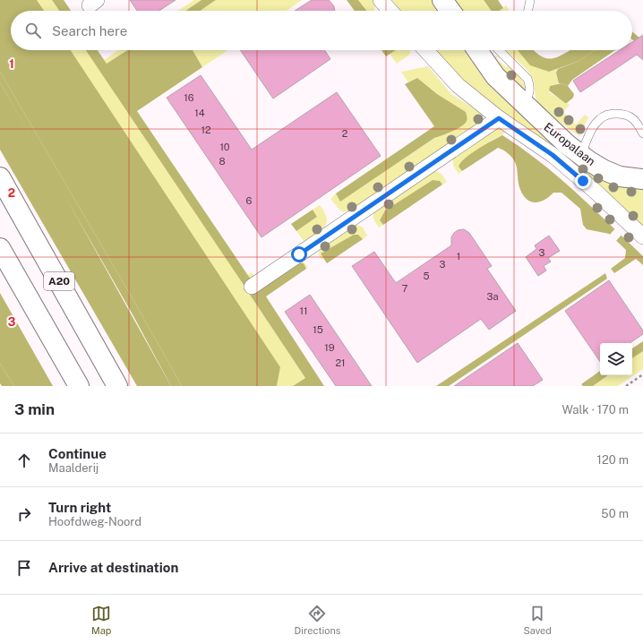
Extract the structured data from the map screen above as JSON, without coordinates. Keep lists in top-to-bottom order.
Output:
{
  "streets": {
    "main road": ["Europalaan", "A20"]
  },
  "house_numbers": [
    "16",
    "14",
    "12",
    "2",
    "10",
    "8",
    "6",
    "3",
    "1",
    "3",
    "5",
    "7",
    "3a",
    "11",
    "15",
    "19",
    "21"
  ],
  "page": {
    "search": "Search here",
    "heading": ["3 min", "Walk · 170 m"],
    "list": [
      ["Continue", "Maalderij", "120 m"],
      ["Turn right", "Hoofdweg-Noord", "50 m"],
      "Arrive at destination"
    ],
    "nav": ["Map", "Directions", "Saved"]
  },
  "grid": {
    "rows": ["1", "2", "3"]
  }
}
